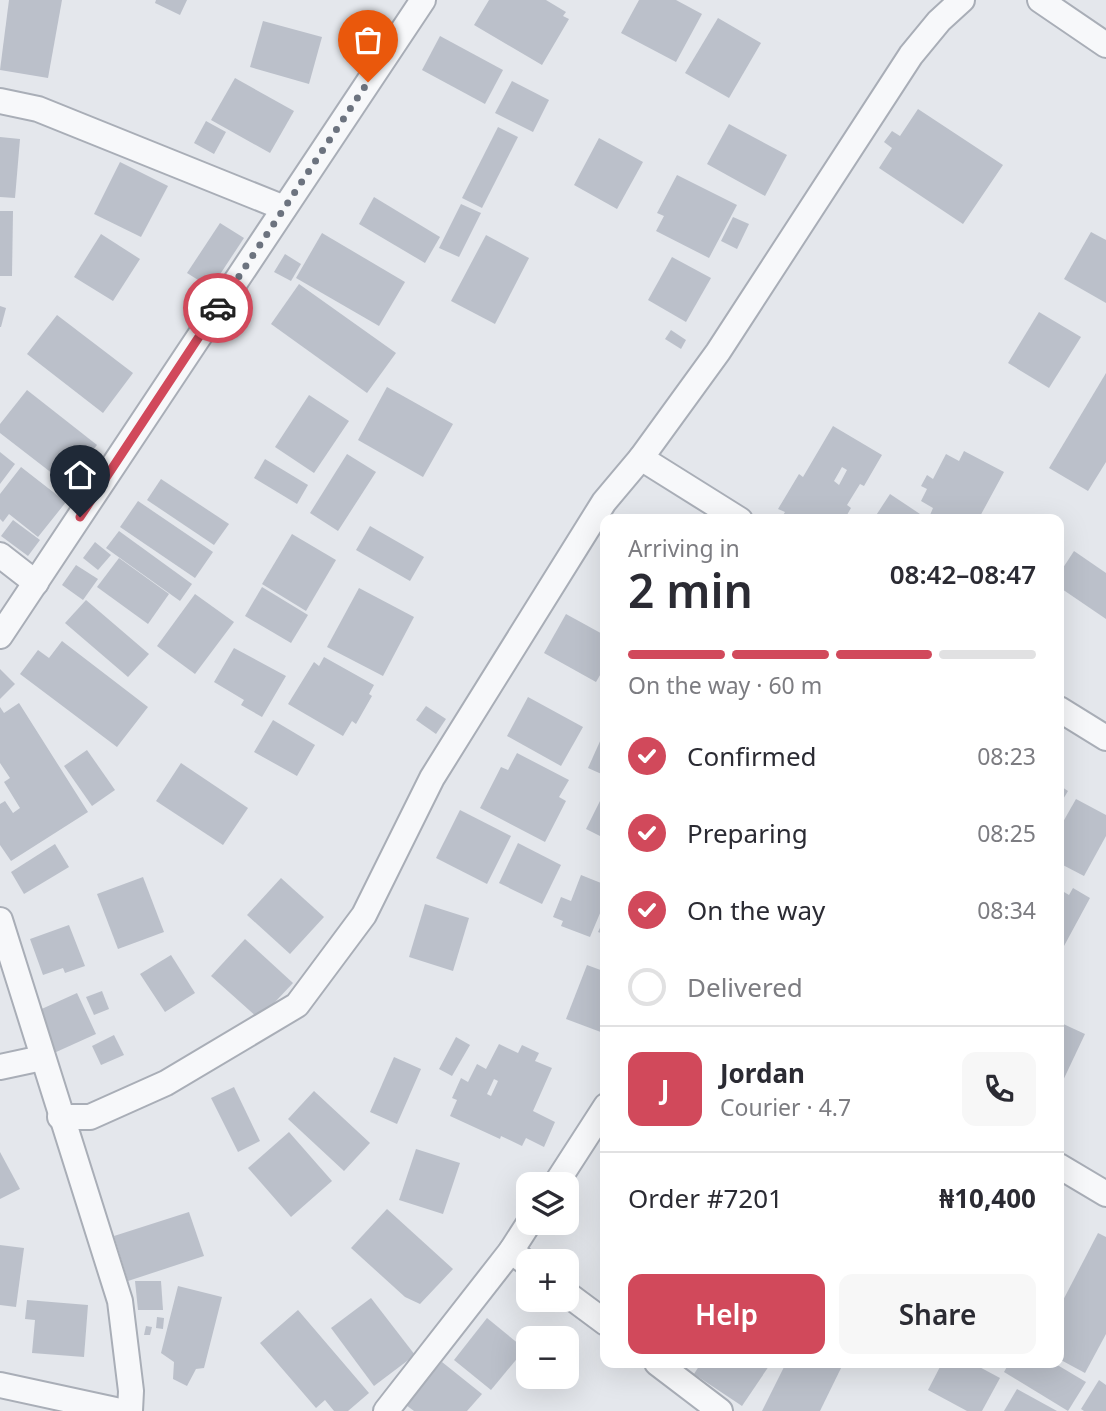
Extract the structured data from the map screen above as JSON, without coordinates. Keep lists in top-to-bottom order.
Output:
{
  "page": {
    "heading": ["2 min", "Arriving in", "08:42–08:47"],
    "panel": [
      "Jordan",
      "Courier · 4.7",
      "Order #7201",
      "₦10,400"
    ],
    "bar": "On the way · 60 m",
    "list": [
      ["Confirmed", "08:23"],
      ["Preparing", "08:25"],
      ["On the way", "08:34"],
      "Delivered"
    ],
    "round": "J",
    "map_buttons": ["+", "−"],
    "buttons": ["Help", "Share"]
  }
}
